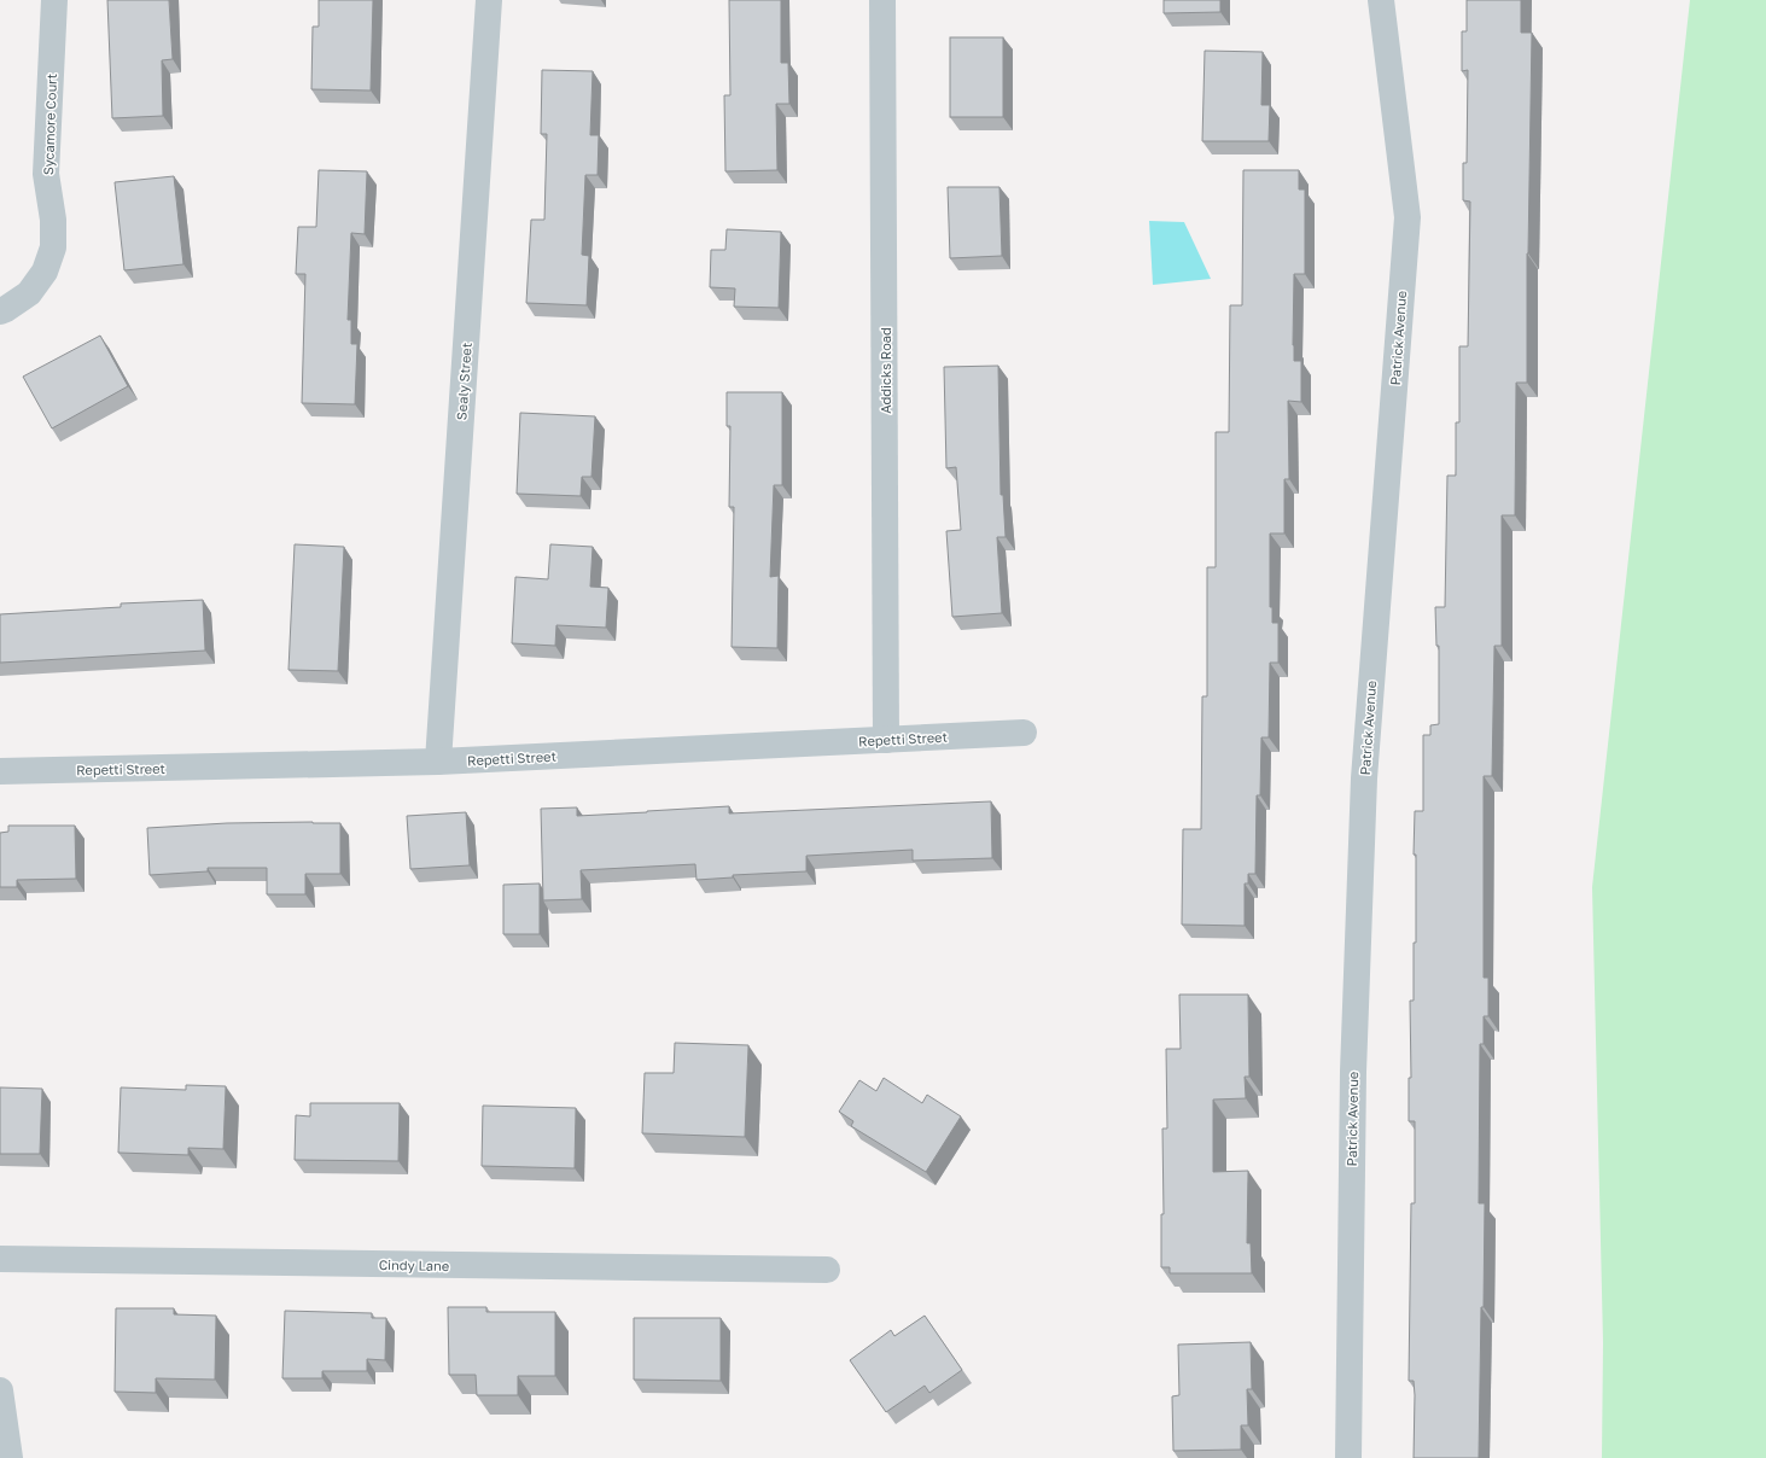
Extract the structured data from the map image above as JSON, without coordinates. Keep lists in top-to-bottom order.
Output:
{
  "streets": {
    "street": [
      "Sycamore Court",
      "Patrick Avenue",
      "Addicks Road",
      "Sealy Street",
      "Repetti Street",
      "Cindy Lane"
    ]
  },
  "crossings": [
    ["Addicks Road", "Repetti Street"],
    ["Sealy Street", "Repetti Street"]
  ]
}
